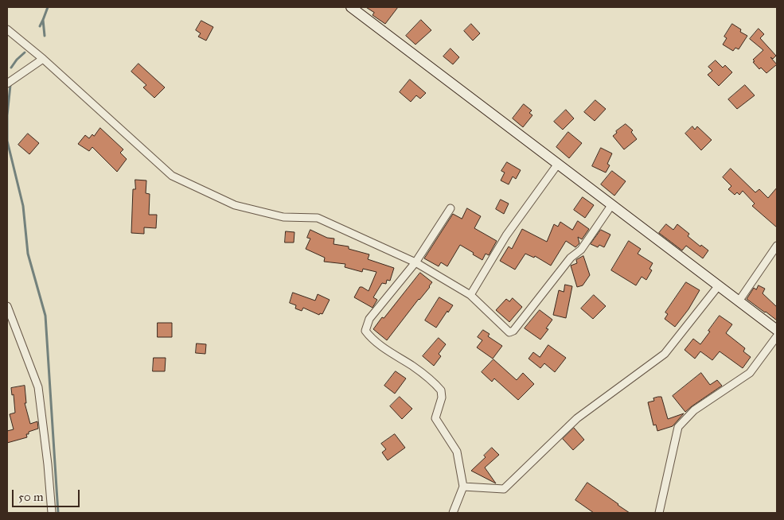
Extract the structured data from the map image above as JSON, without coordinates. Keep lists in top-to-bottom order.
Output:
{
  "scale_bar": "50 m"
}
